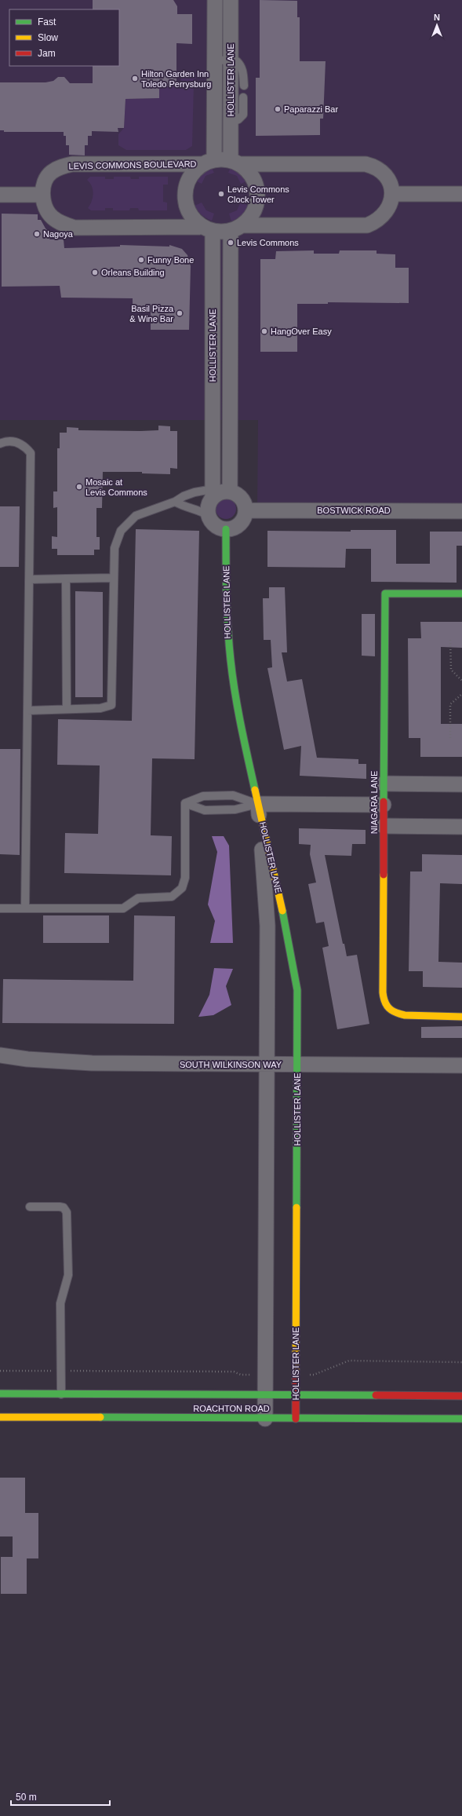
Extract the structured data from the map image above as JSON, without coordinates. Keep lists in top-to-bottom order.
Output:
{
  "streets": {
    "street": [
      "HOLLISTER LANE",
      "LEVIS COMMONS BOULEVARD",
      "BOSTWICK ROAD",
      "NIAGARA LANE",
      "SOUTH WILKINSON WAY",
      "ROACHTON ROAD"
    ]
  },
  "crossings": [
    ["HOLLISTER LANE", "LEVIS COMMONS BOULEVARD"],
    ["HOLLISTER LANE", "BOSTWICK ROAD"],
    ["HOLLISTER LANE", "SOUTH WILKINSON WAY"],
    ["HOLLISTER LANE", "ROACHTON ROAD"]
  ],
  "places": [
    "Hilton Garden Inn Toledo Perrysburg",
    "Paparazzi Bar",
    "Levis Commons Clock Tower",
    "Nagoya",
    "Levis Commons",
    "Funny Bone",
    "Orleans Building",
    "Basil Pizza & Wine Bar",
    "HangOver Easy",
    "Mosaic at Levis Commons"
  ],
  "legend": ["Fast", "Slow", "Jam"],
  "scale_bar": "50 m",
  "north": "top"
}
